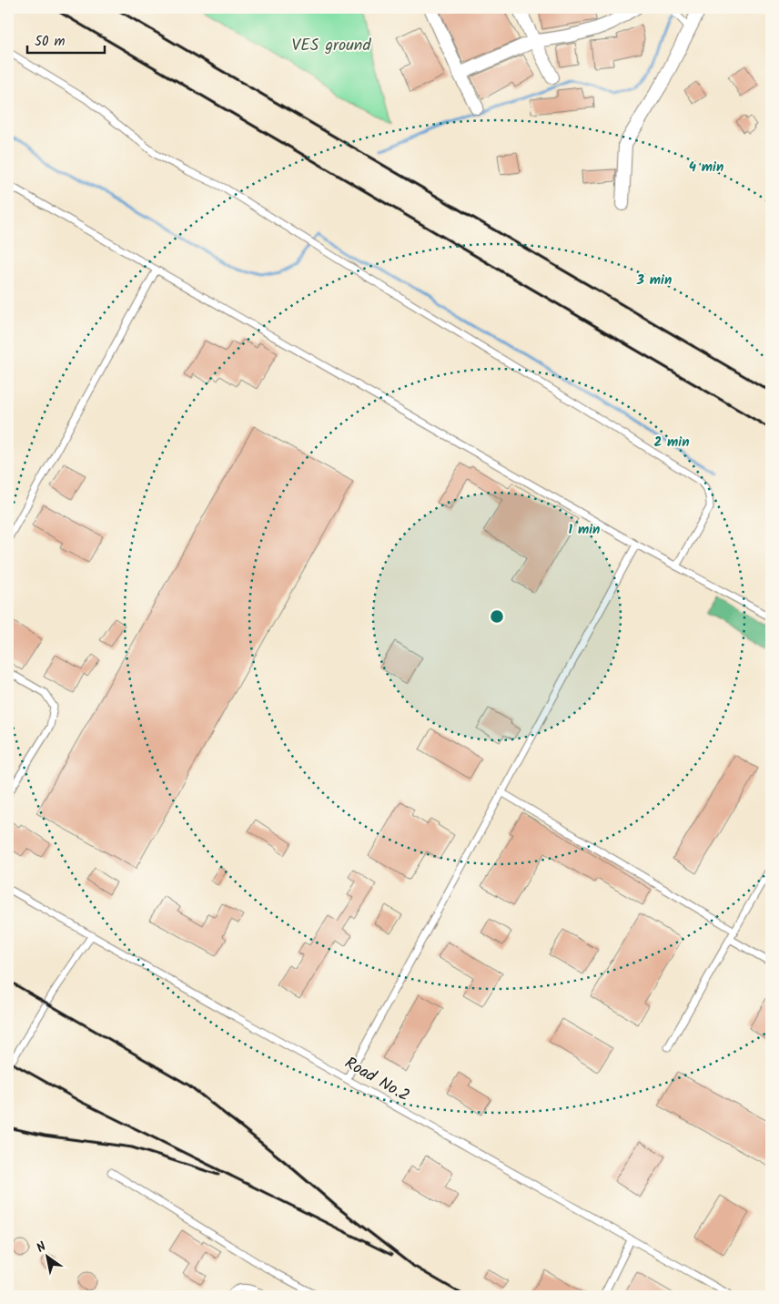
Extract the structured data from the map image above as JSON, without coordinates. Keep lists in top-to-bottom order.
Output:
{
  "streets": {
    "lane": ["Road No.2"]
  },
  "parks": ["VES ground"],
  "scale_bar": "50 m",
  "north": "top left",
  "rings": [
    "4 min",
    "3 min",
    "2 min",
    "1 min"
  ]
}
